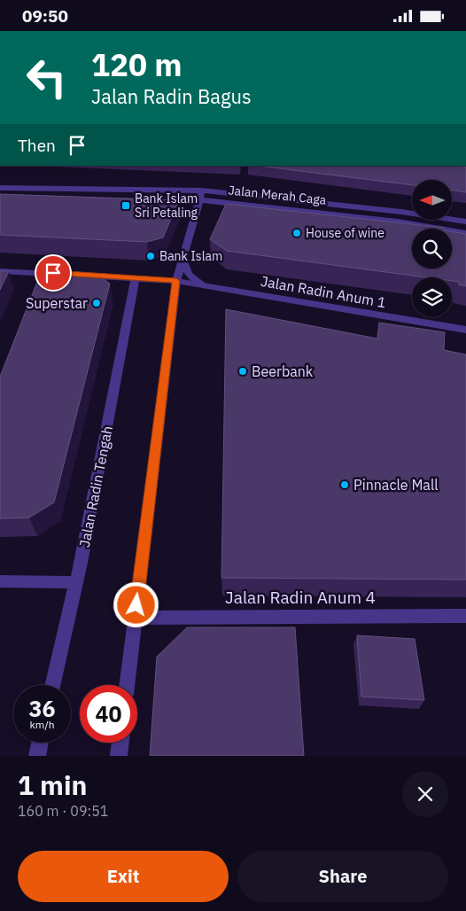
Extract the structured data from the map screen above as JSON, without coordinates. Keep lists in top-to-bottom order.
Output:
{
  "streets": {
    "street": [
      "Jalan Merah Caga",
      "Jalan Radin Anum 1",
      "Jalan Radin Tengah",
      "Jalan Radin Anum 4"
    ]
  },
  "crossings": [
    ["Jalan Radin Anum 1", "Jalan Radin Tengah"]
  ],
  "places": {
    "transit": ["Bank Islam Sri Petaling"],
    "other": [
      "House of wine",
      "Bank Islam",
      "Superstar",
      "Beerbank",
      "Pinnacle Mall"
    ]
  },
  "north": "left",
  "page": {
    "status": "09:50",
    "turn": ["120 m", "Jalan Radin Bagus"],
    "then": "Then",
    "speed": "36 km/h",
    "limit": "40",
    "heading": ["1 min", "160 m · 09:51"],
    "buttons": ["Exit", "Share"]
  }
}
